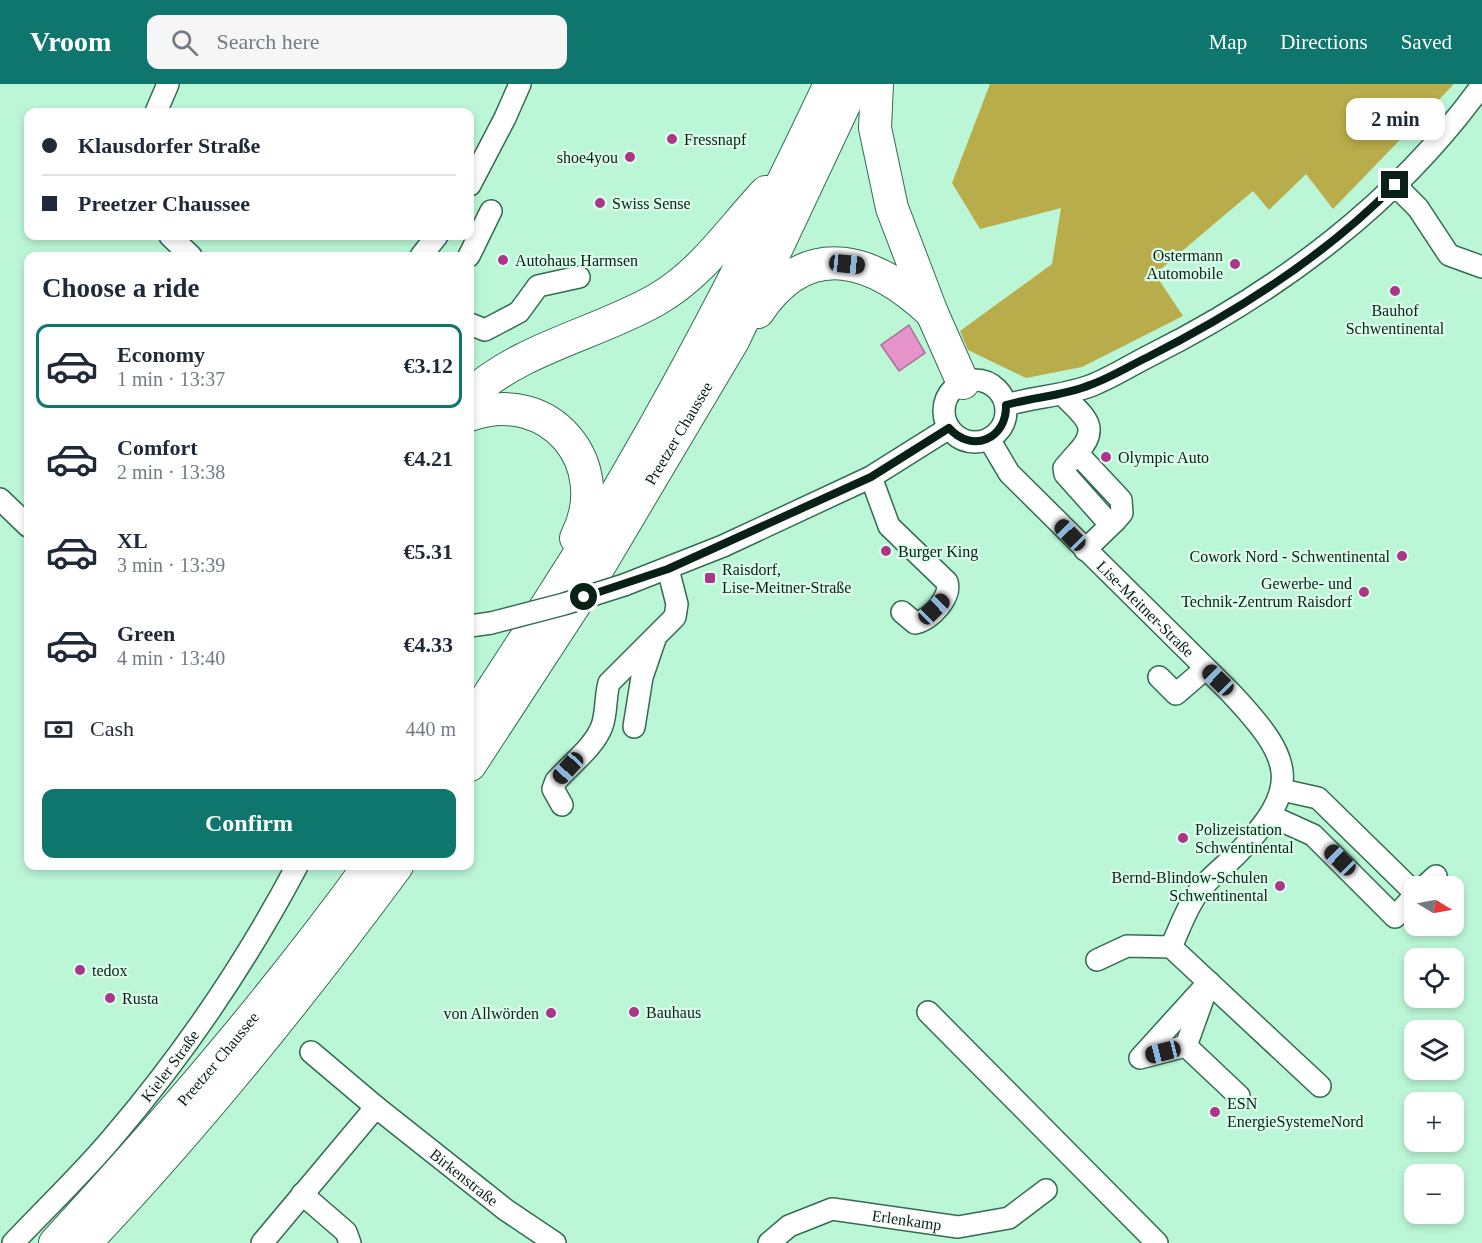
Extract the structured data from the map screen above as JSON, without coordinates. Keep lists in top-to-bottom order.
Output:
{
  "streets": {
    "highway": ["Preetzer Chaussee"],
    "street": [
      "Lise-Meitner-Straße",
      "Kieler Straße",
      "Birkenstraße",
      "Erlenkamp"
    ]
  },
  "places": {
    "other": [
      "Fressnapf",
      "shoe4you",
      "Swiss Sense",
      "Autohaus Harmsen",
      "Ostermann Automobile",
      "Bauhof Schwentinental",
      "Olympic Auto",
      "Burger King",
      "Cowork Nord - Schwentinental",
      "Gewerbe- und Technik-Zentrum Raisdorf",
      "Polizeistation Schwentinental",
      "Bernd-Blindow-Schulen Schwentinental",
      "tedox",
      "Rusta",
      "Bauhaus",
      "von Allwörden",
      "ESN EnergieSystemeNord"
    ],
    "transit": ["Raisdorf, Lise-Meitner-Straße"]
  },
  "north": "right",
  "page": {
    "header": "Vroom",
    "search": "Search here",
    "nav": ["Map", "Directions", "Saved"],
    "bubble": "2 min",
    "banner": ["Klausdorfer Straße", "Preetzer Chaussee"],
    "heading": "Choose a ride",
    "list": [
      {
        "name": "Economy",
        "note": "1 min · 13:37",
        "value": "€3.12"
      },
      {
        "name": "Comfort",
        "note": "2 min · 13:38",
        "value": "€4.21"
      },
      {
        "name": "XL",
        "note": "3 min · 13:39",
        "value": "€5.31"
      },
      {
        "name": "Green",
        "note": "4 min · 13:40",
        "value": "€4.33"
      }
    ],
    "pay": ["Cash", "440 m"],
    "buttons": "Confirm",
    "map_buttons": ["+", "−"]
  }
}
